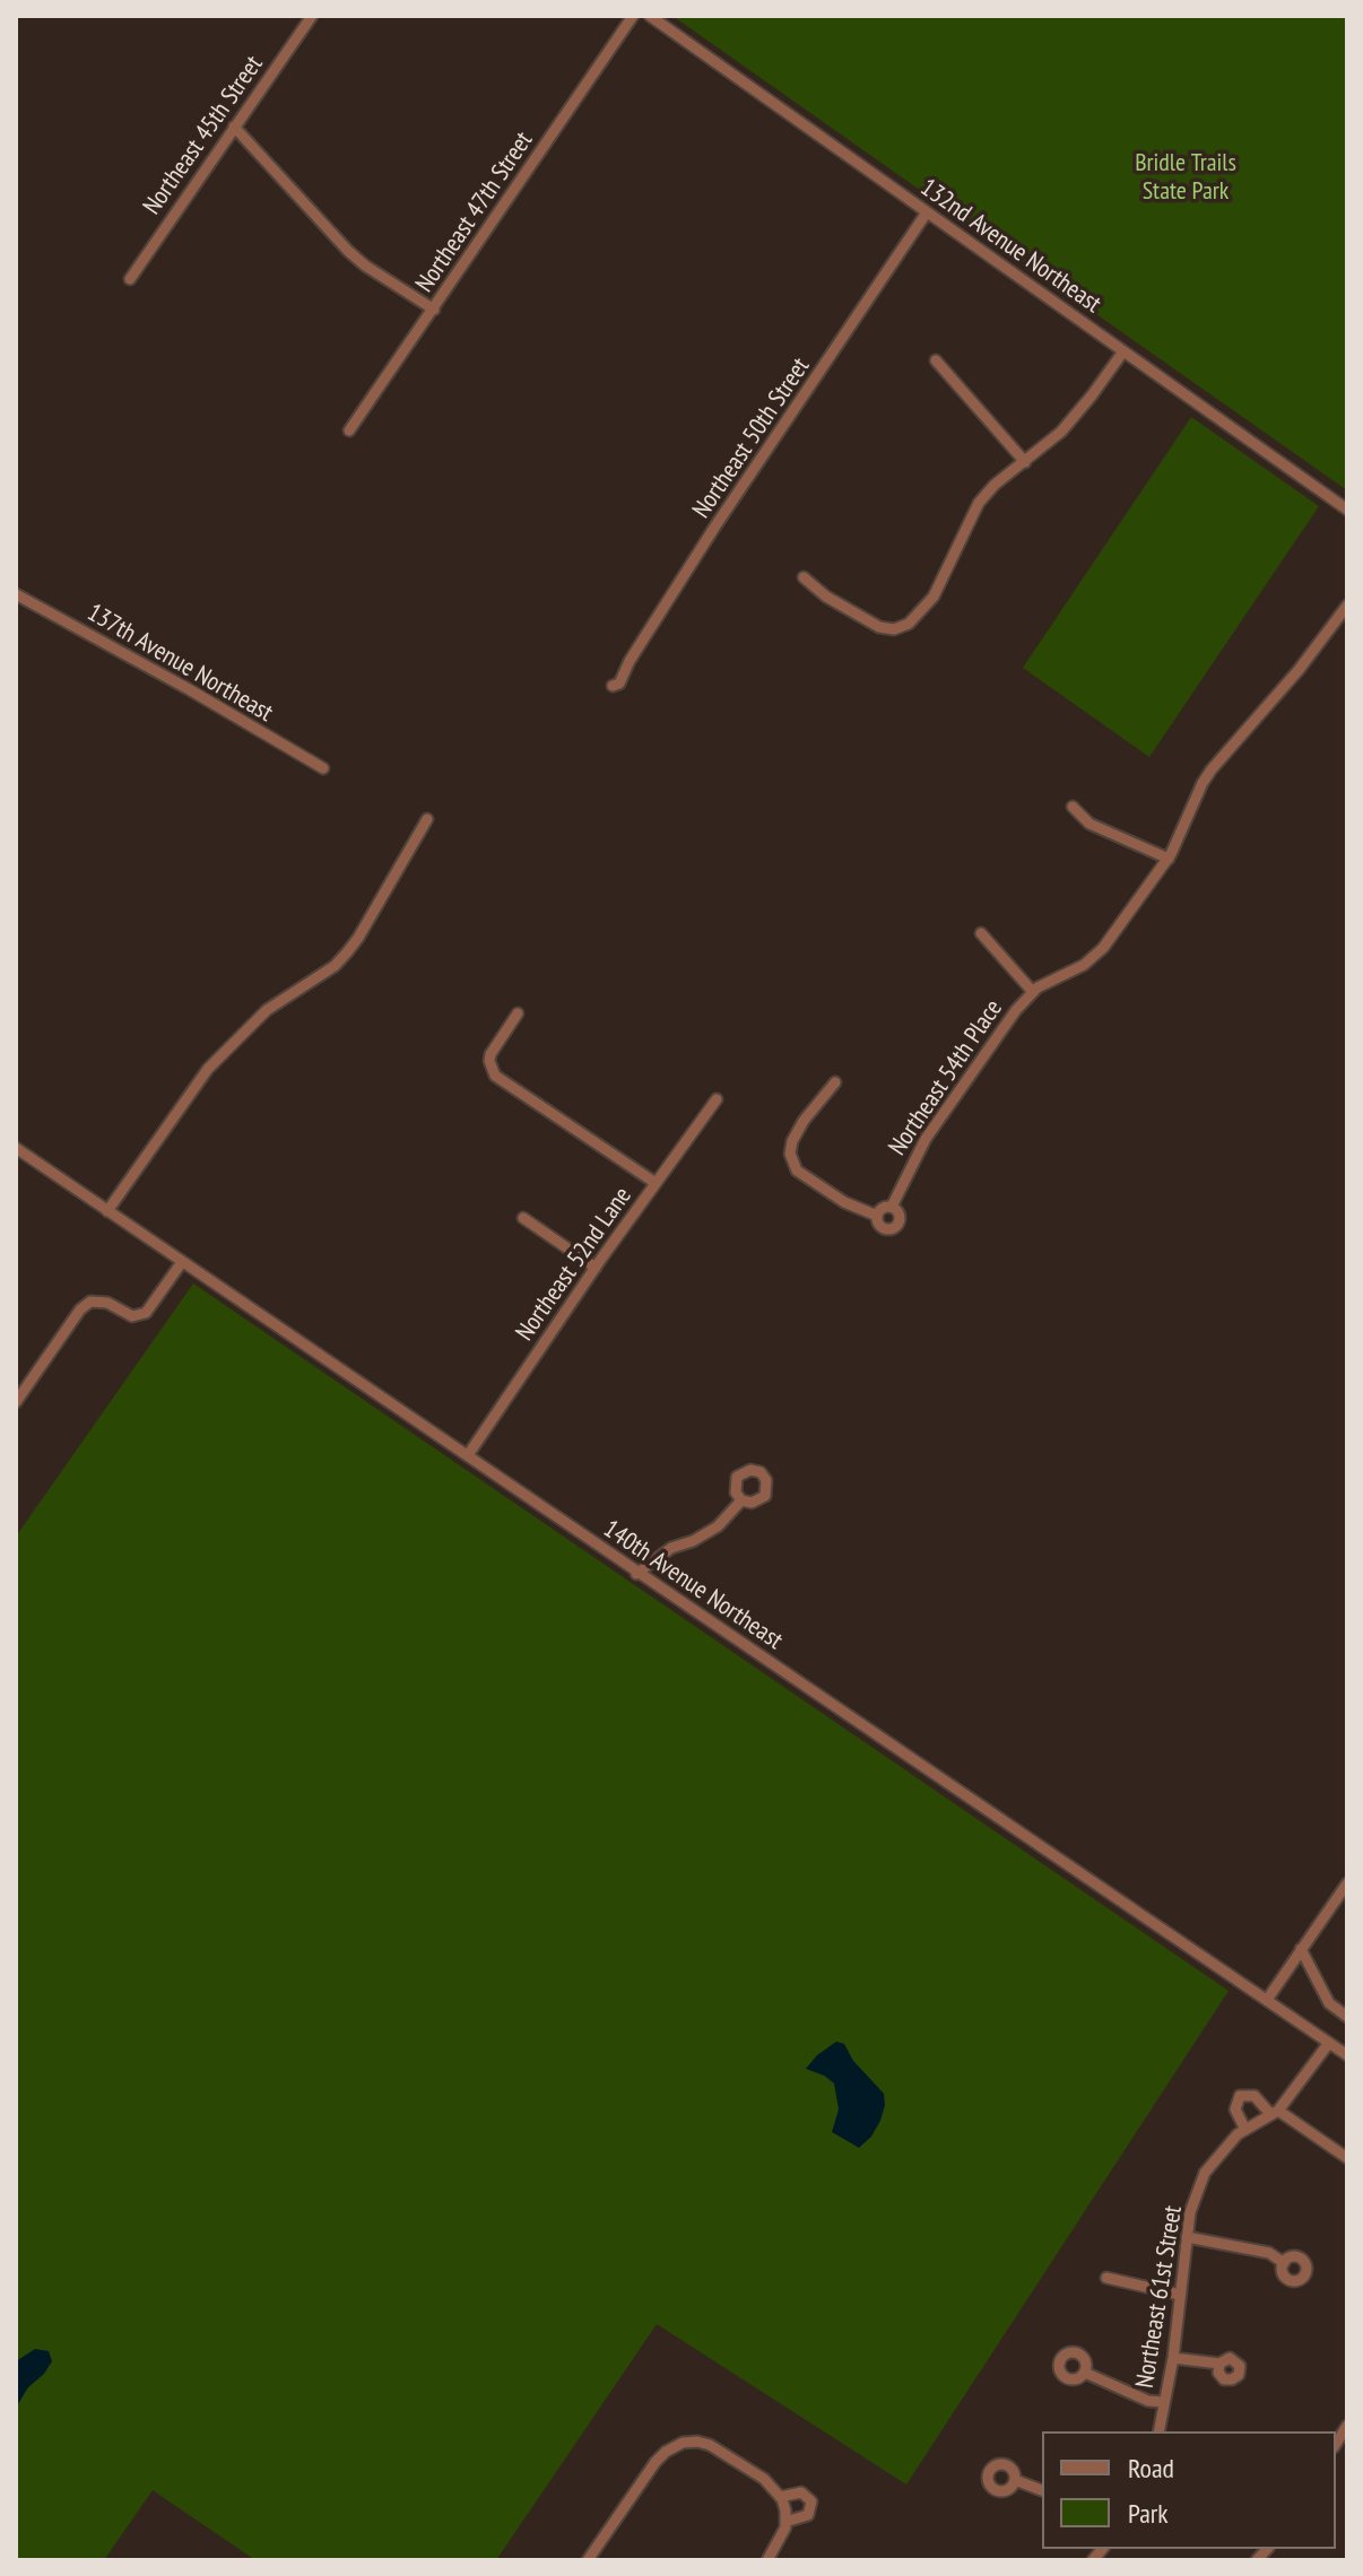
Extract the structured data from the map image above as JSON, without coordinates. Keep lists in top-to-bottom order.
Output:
{
  "streets": {
    "street": [
      "Northeast 45th Street",
      "Northeast 47th Street",
      "132nd Avenue Northeast",
      "Northeast 50th Street",
      "137th Avenue Northeast",
      "Northeast 54th Place",
      "Northeast 52nd Lane",
      "140th Avenue Northeast",
      "Northeast 61st Street"
    ]
  },
  "crossings": [
    ["132nd Avenue Northeast", "Northeast 50th Street"],
    ["Northeast 52nd Lane", "140th Avenue Northeast"],
    ["140th Avenue Northeast", "Northeast 61st Street"]
  ],
  "parks": ["Bridle Trails State Park"],
  "legend": ["Road", "Park"]
}
